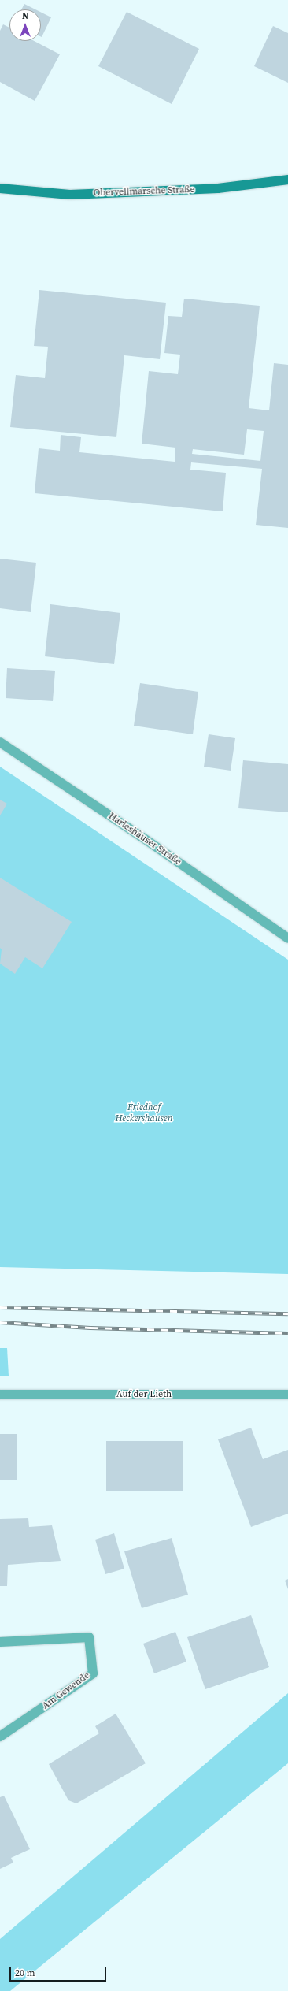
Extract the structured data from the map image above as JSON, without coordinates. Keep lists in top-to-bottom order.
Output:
{
  "streets": {
    "street": [
      "Obervellmarsche Straße",
      "Harleshäuser Straße",
      "Auf der Lieth",
      "Am Gewende"
    ]
  },
  "parks": ["Friedhof Heckershausen"],
  "scale_bar": "20 m",
  "north": "top"
}
